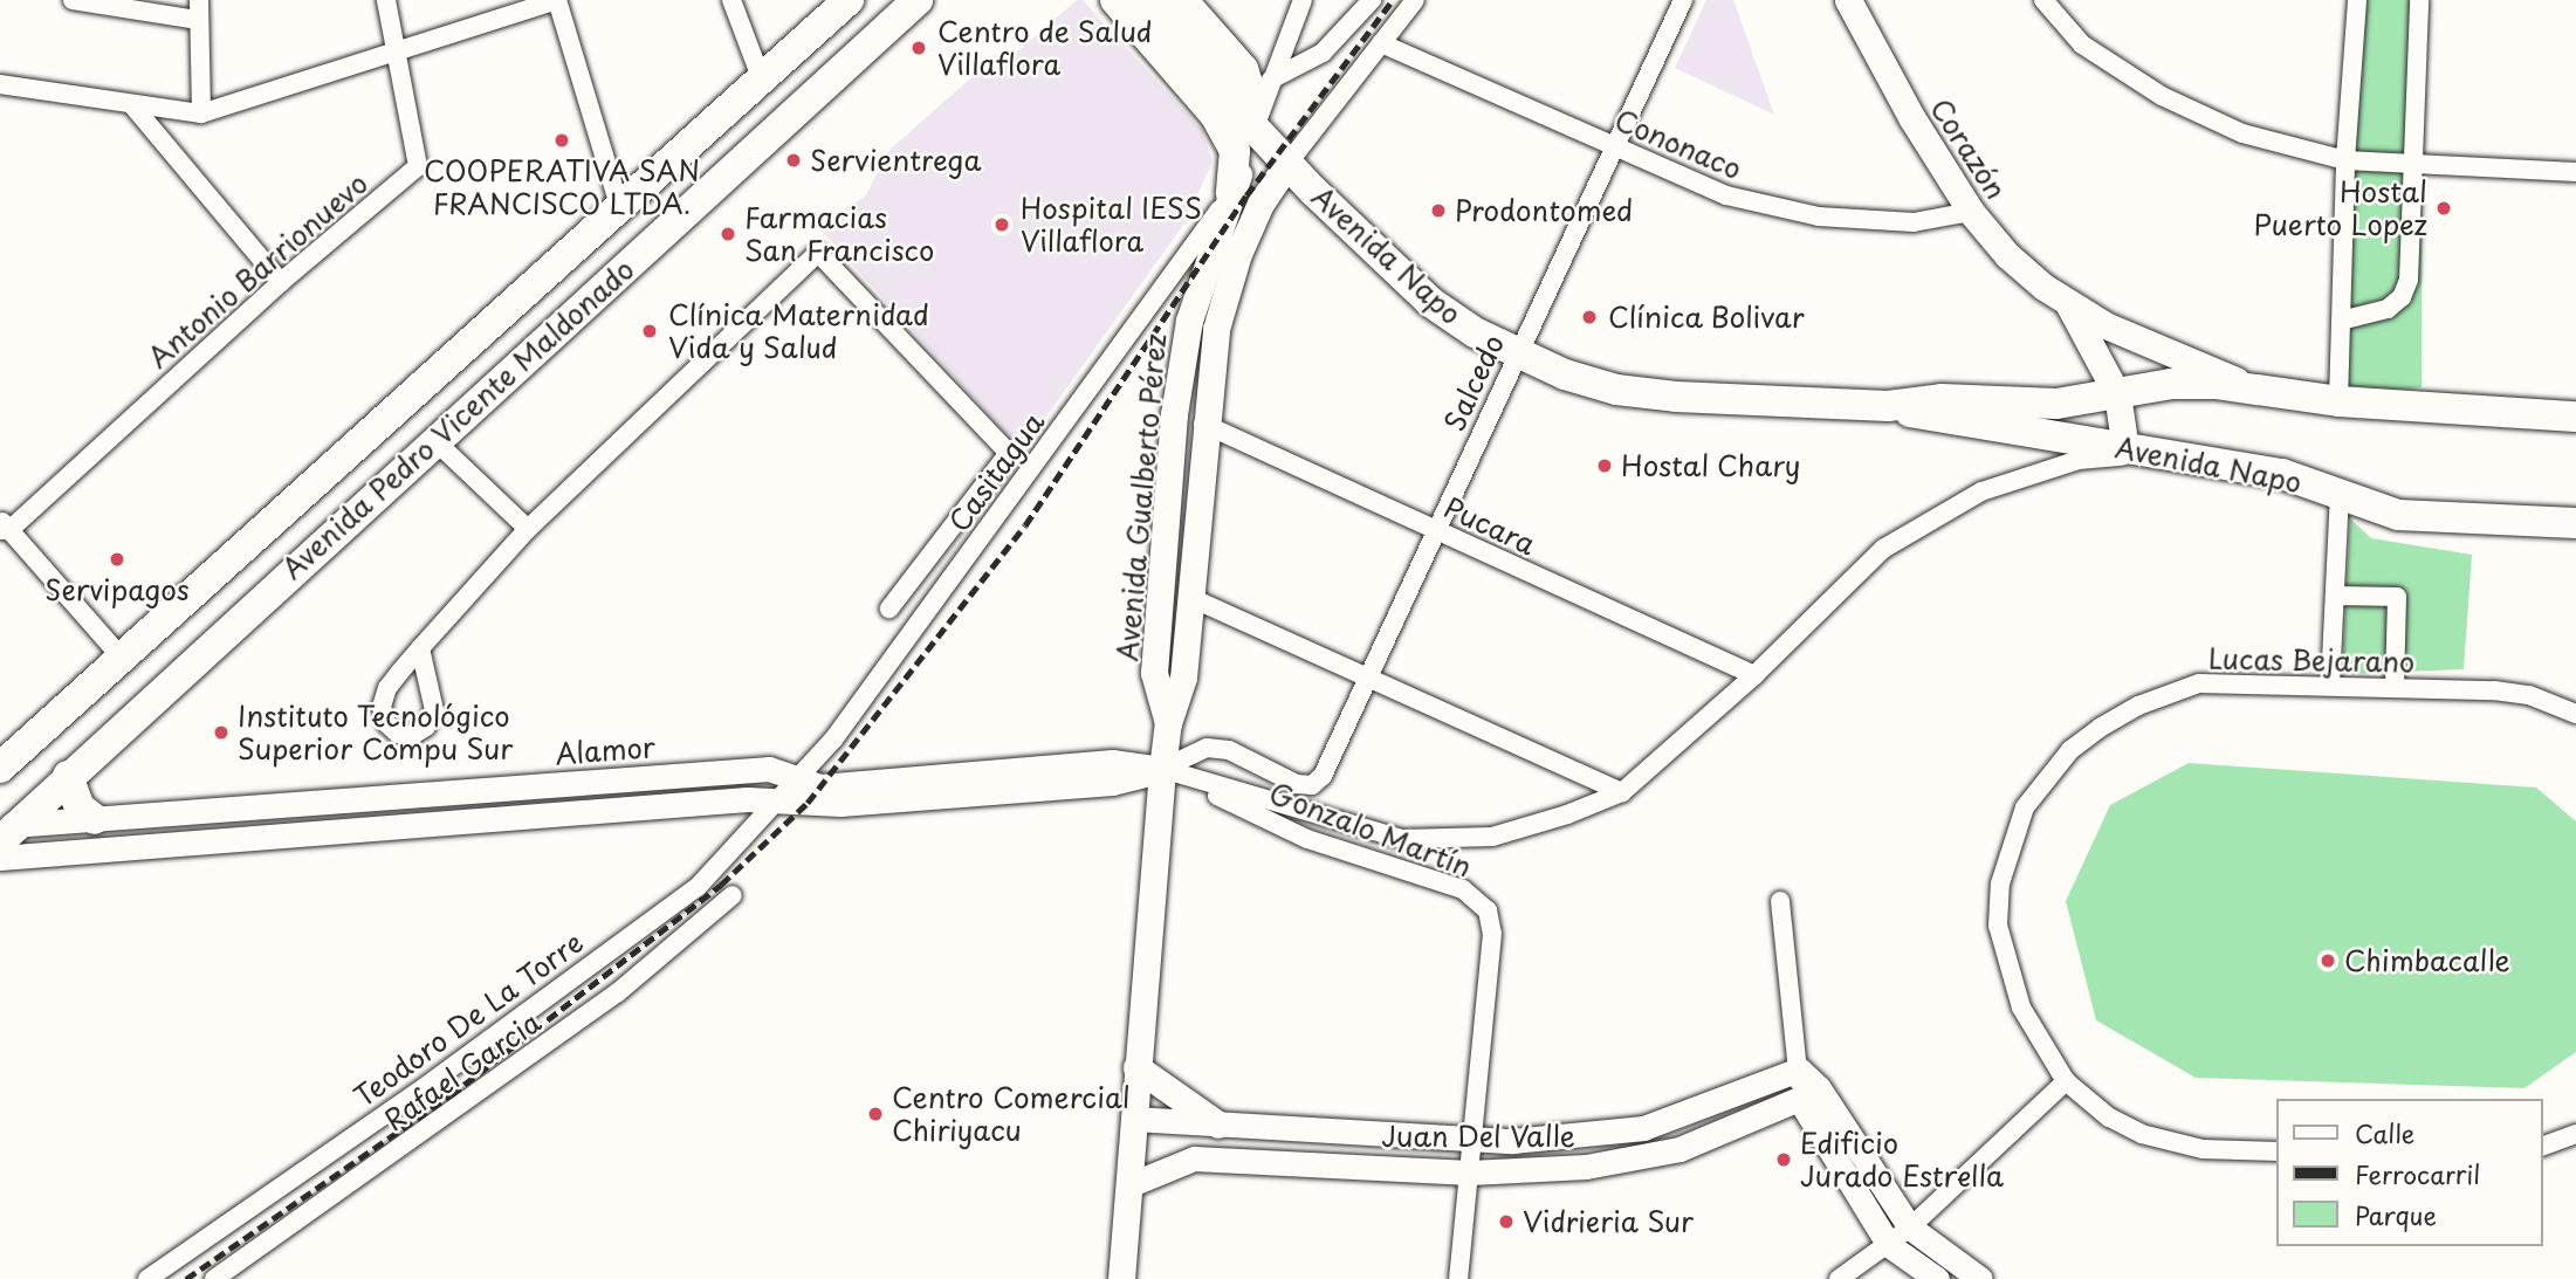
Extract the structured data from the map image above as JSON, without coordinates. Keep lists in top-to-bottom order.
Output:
{
  "streets": {
    "main road": [
      "Corazón",
      "Avenida Napo",
      "Avenida Pedro Vicente Maldonado",
      "Avenida Gualberto Pérez"
    ],
    "street": [
      "Cononaco",
      "Antonio Barrionuevo",
      "Salcedo",
      "Casitagua",
      "Pucara",
      "Lucas Bejarano",
      "Alamor",
      "Gonzalo Martín",
      "Teodoro De La Torre",
      "Rafael Garcia",
      "Juan Del Valle"
    ]
  },
  "crossings": [
    ["Cononaco", "Corazón"],
    ["Cononaco", "Salcedo"],
    ["Corazón", "Avenida Napo"],
    ["Avenida Napo", "Salcedo"],
    ["Avenida Napo", "Avenida Gualberto Pérez"],
    ["Salcedo", "Avenida Gualberto Pérez"],
    ["Salcedo", "Pucara"],
    ["Salcedo", "Alamor"],
    ["Salcedo", "Gonzalo Martín"],
    ["Avenida Pedro Vicente Maldonado", "Alamor"],
    ["Casitagua", "Avenida Gualberto Pérez"],
    ["Casitagua", "Alamor"],
    ["Casitagua", "Teodoro De La Torre"],
    ["Avenida Gualberto Pérez", "Pucara"],
    ["Avenida Gualberto Pérez", "Alamor"],
    ["Avenida Gualberto Pérez", "Gonzalo Martín"],
    ["Avenida Gualberto Pérez", "Juan Del Valle"],
    ["Alamor", "Gonzalo Martín"],
    ["Alamor", "Teodoro De La Torre"],
    ["Gonzalo Martín", "Juan Del Valle"]
  ],
  "places": [
    "Centro de Salud Villaflora",
    "COOPERATIVA SAN FRANCISCO LTDA.",
    "Servientrega",
    "Hostal Puerto Lopez",
    "Prodontomed",
    "Hospital IESS Villaflora",
    "Farmacias San Francisco",
    "Clínica Bolivar",
    "Clínica Maternidad Vida y Salud",
    "Hostal Chary",
    "Servipagos",
    "Instituto Tecnológico Superior Compu Sur",
    "Chimbacalle",
    "Centro Comercial Chiriyacu",
    "Edificio Jurado Estrella",
    "Vidrieria Sur"
  ],
  "legend": ["Calle", "Ferrocarril", "Parque"]
}
